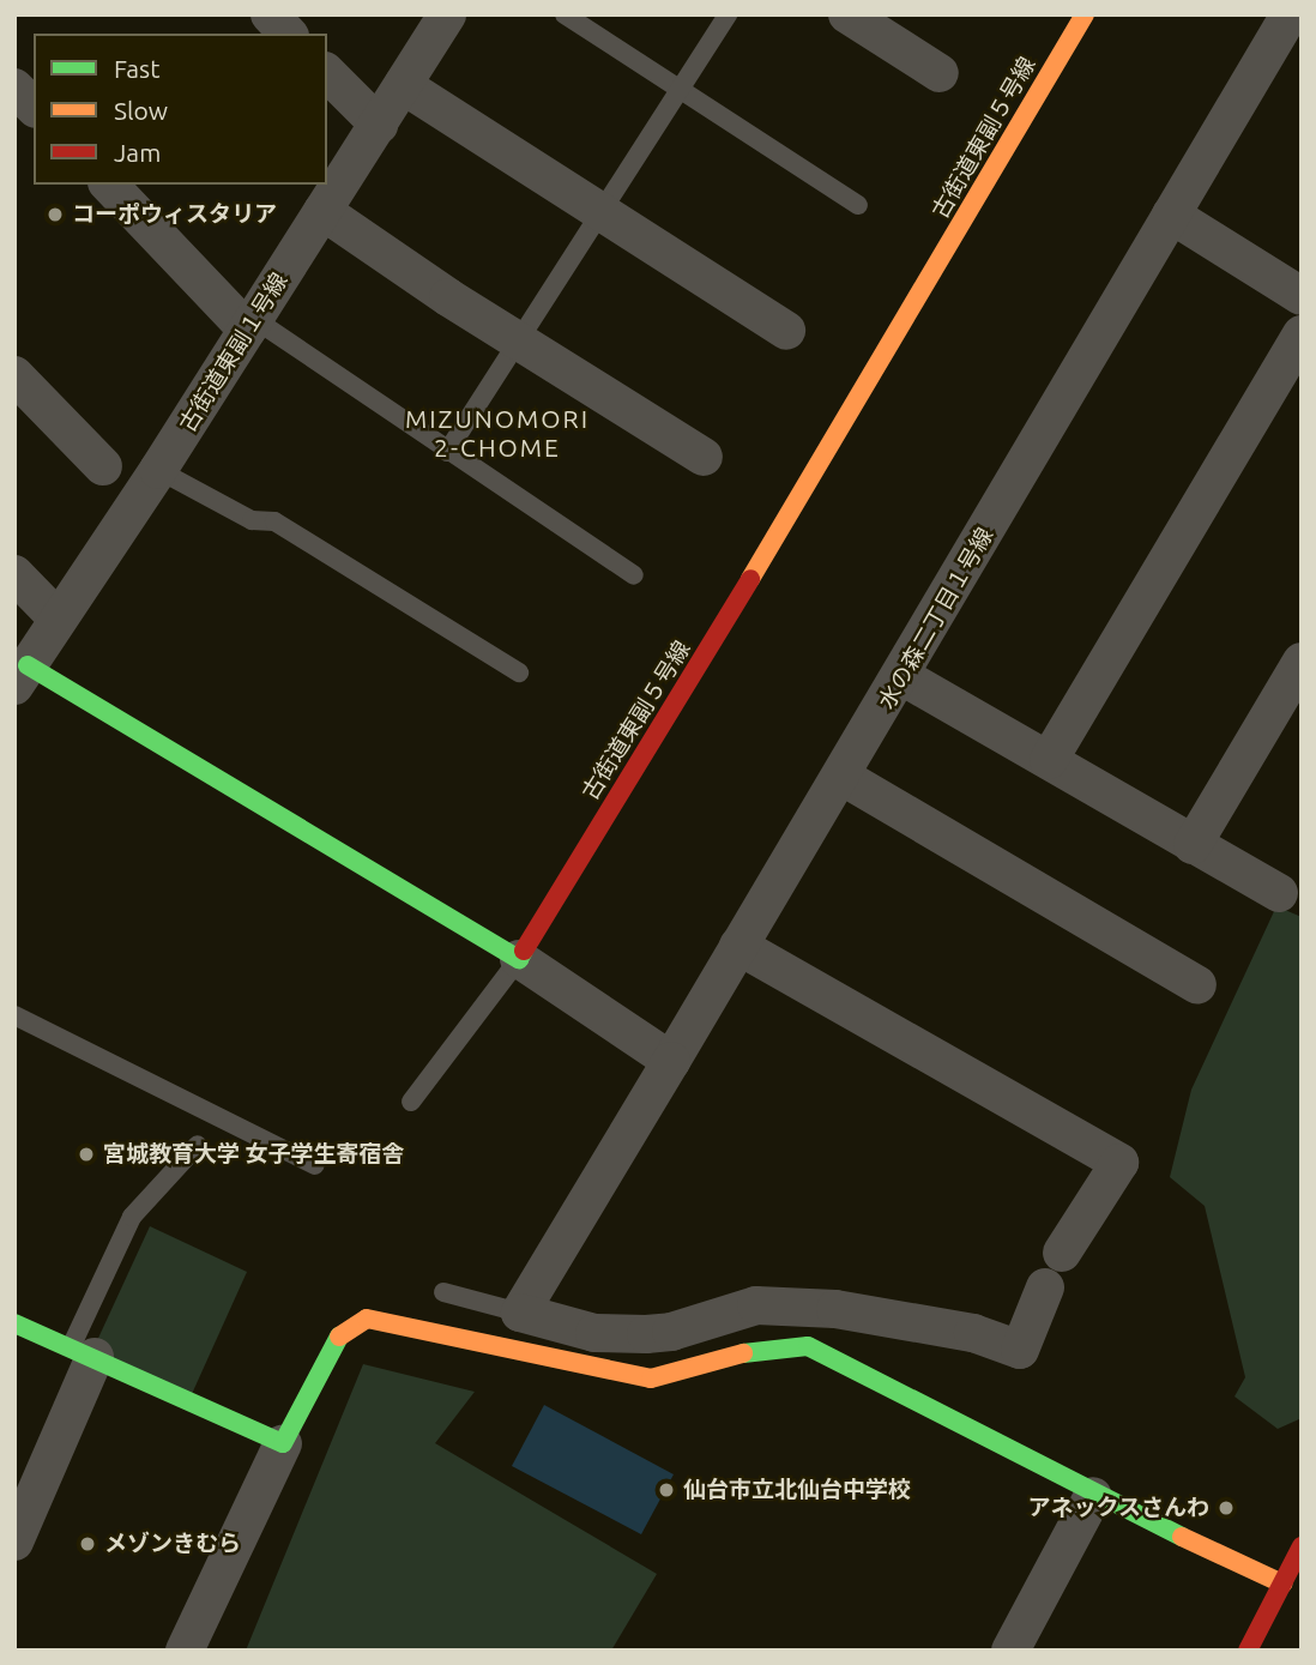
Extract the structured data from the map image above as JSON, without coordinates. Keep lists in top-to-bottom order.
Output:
{
  "streets": {
    "street": ["古街道東副５号線", "古街道東副１号線", "水の森二丁目１号線"]
  },
  "districts": ["MIZUNOMORI 2-CHOME"],
  "places": [
    "コーポウィスタリア",
    "宮城教育大学 女子学生寄宿舎",
    "仙台市立北仙台中学校",
    "アネックスさんわ",
    "メゾンきむら"
  ],
  "legend": ["Fast", "Slow", "Jam"]
}
